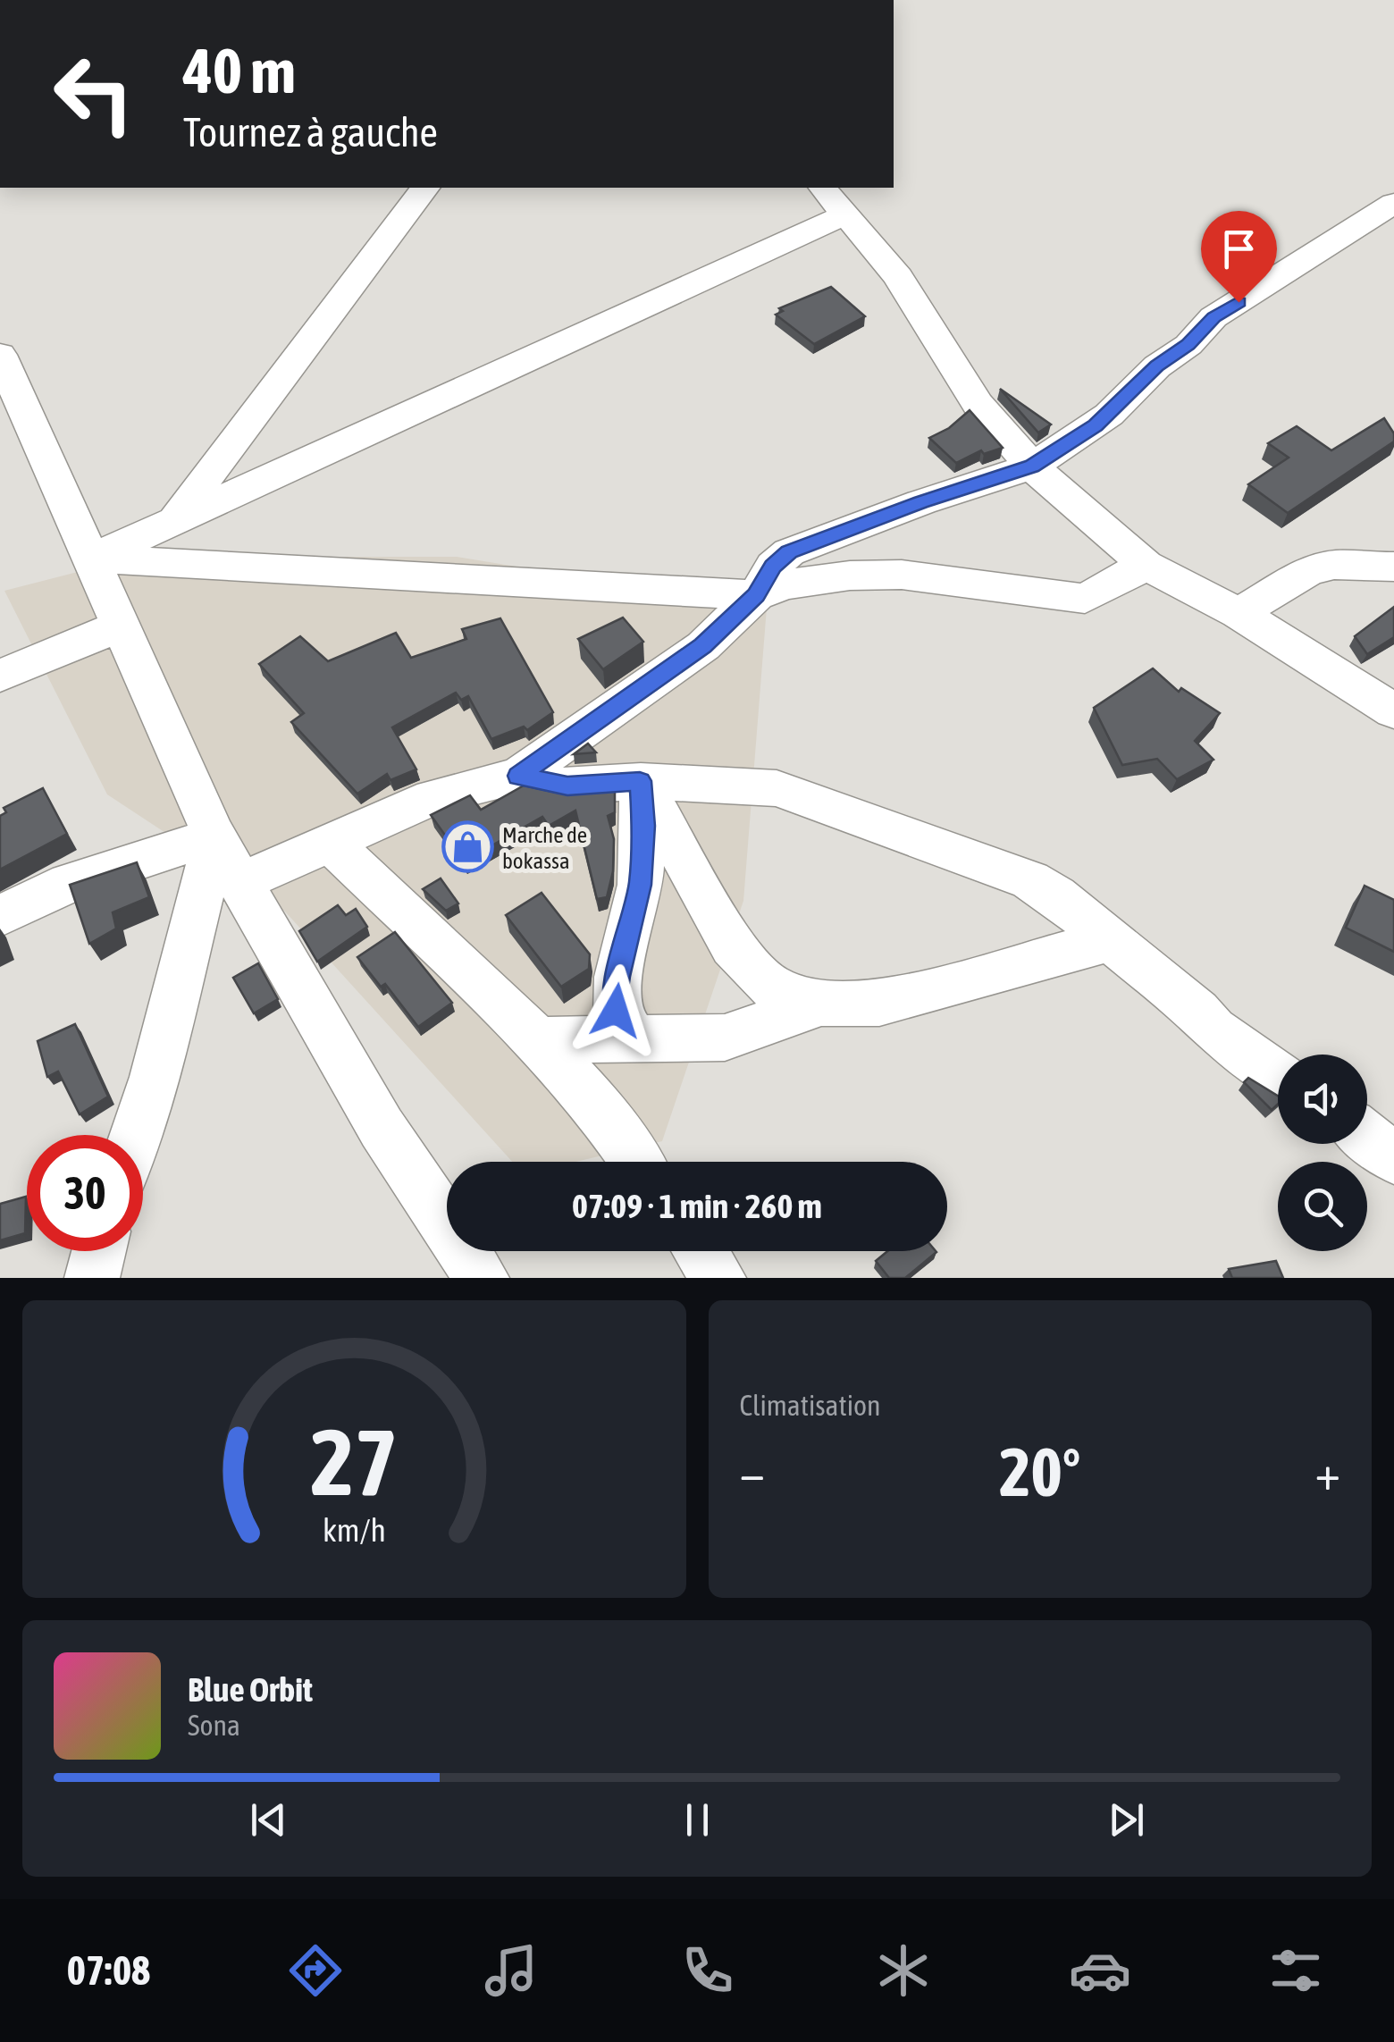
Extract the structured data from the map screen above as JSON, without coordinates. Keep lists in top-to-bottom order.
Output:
{
  "places": {
    "shop": ["Marche de bokassa"]
  },
  "page": {
    "turn": ["40 m", "Tournez à gauche"],
    "limit": "30",
    "trip": "07:09 · 1 min · 260 m",
    "tile": "Climatisation",
    "heat": ["−", "20°", "+"],
    "song": ["Blue Orbit", "Sona"],
    "tabs": "07:08",
    "gauge": ["27", "km/h"]
  }
}
